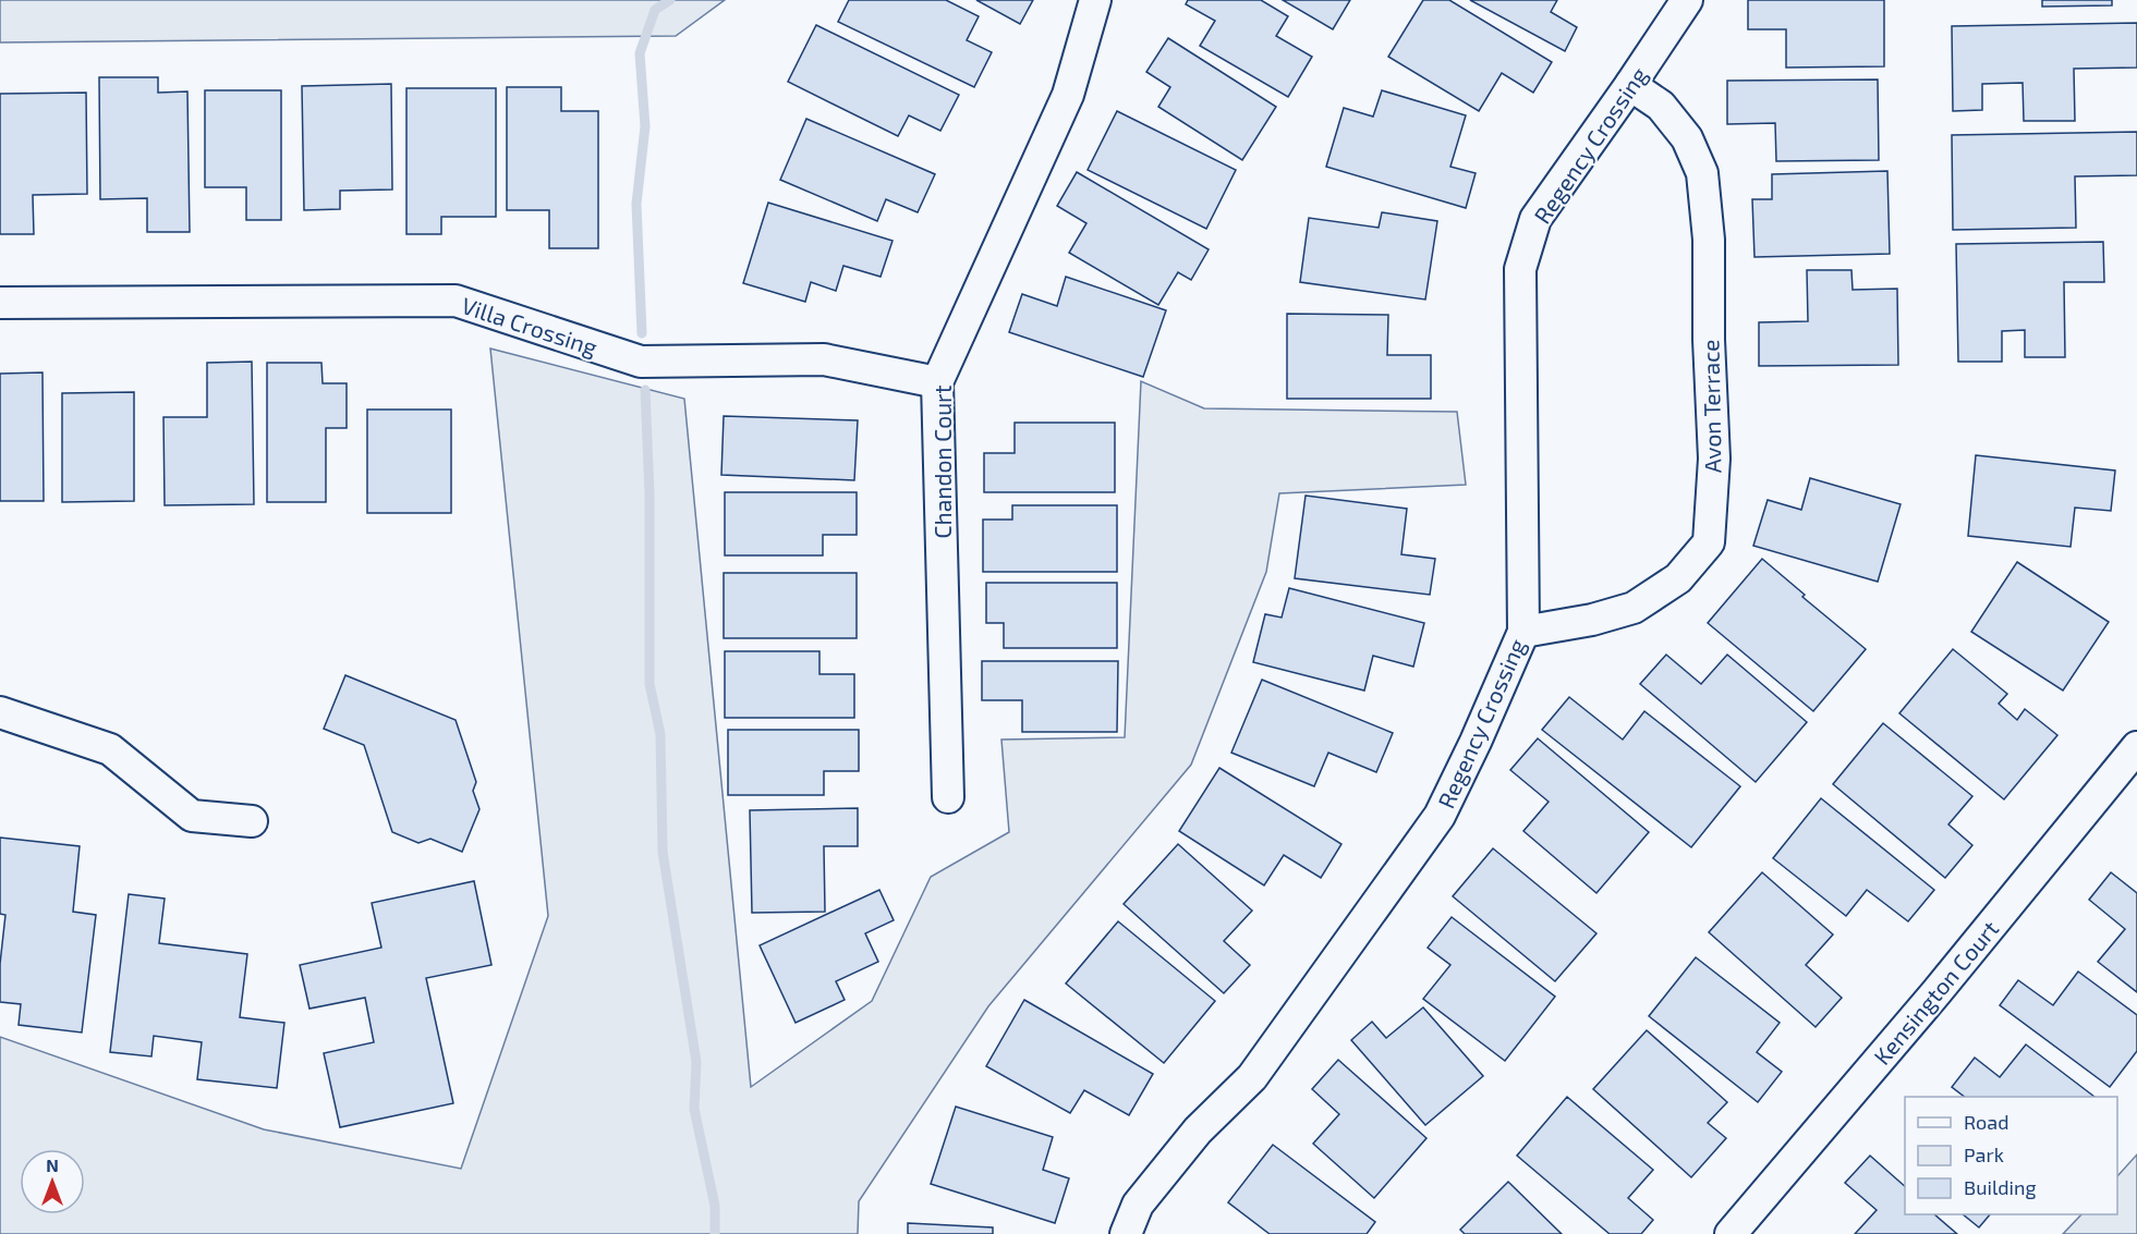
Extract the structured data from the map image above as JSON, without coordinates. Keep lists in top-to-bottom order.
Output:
{
  "streets": {
    "street": [
      "Regency Crossing",
      "Villa Crossing",
      "Avon Terrace",
      "Chandon Court",
      "Kensington Court"
    ]
  },
  "crossings": [
    ["Regency Crossing", "Avon Terrace"],
    ["Villa Crossing", "Chandon Court"]
  ],
  "legend": ["Road", "Park", "Building"],
  "north": "top"
}
